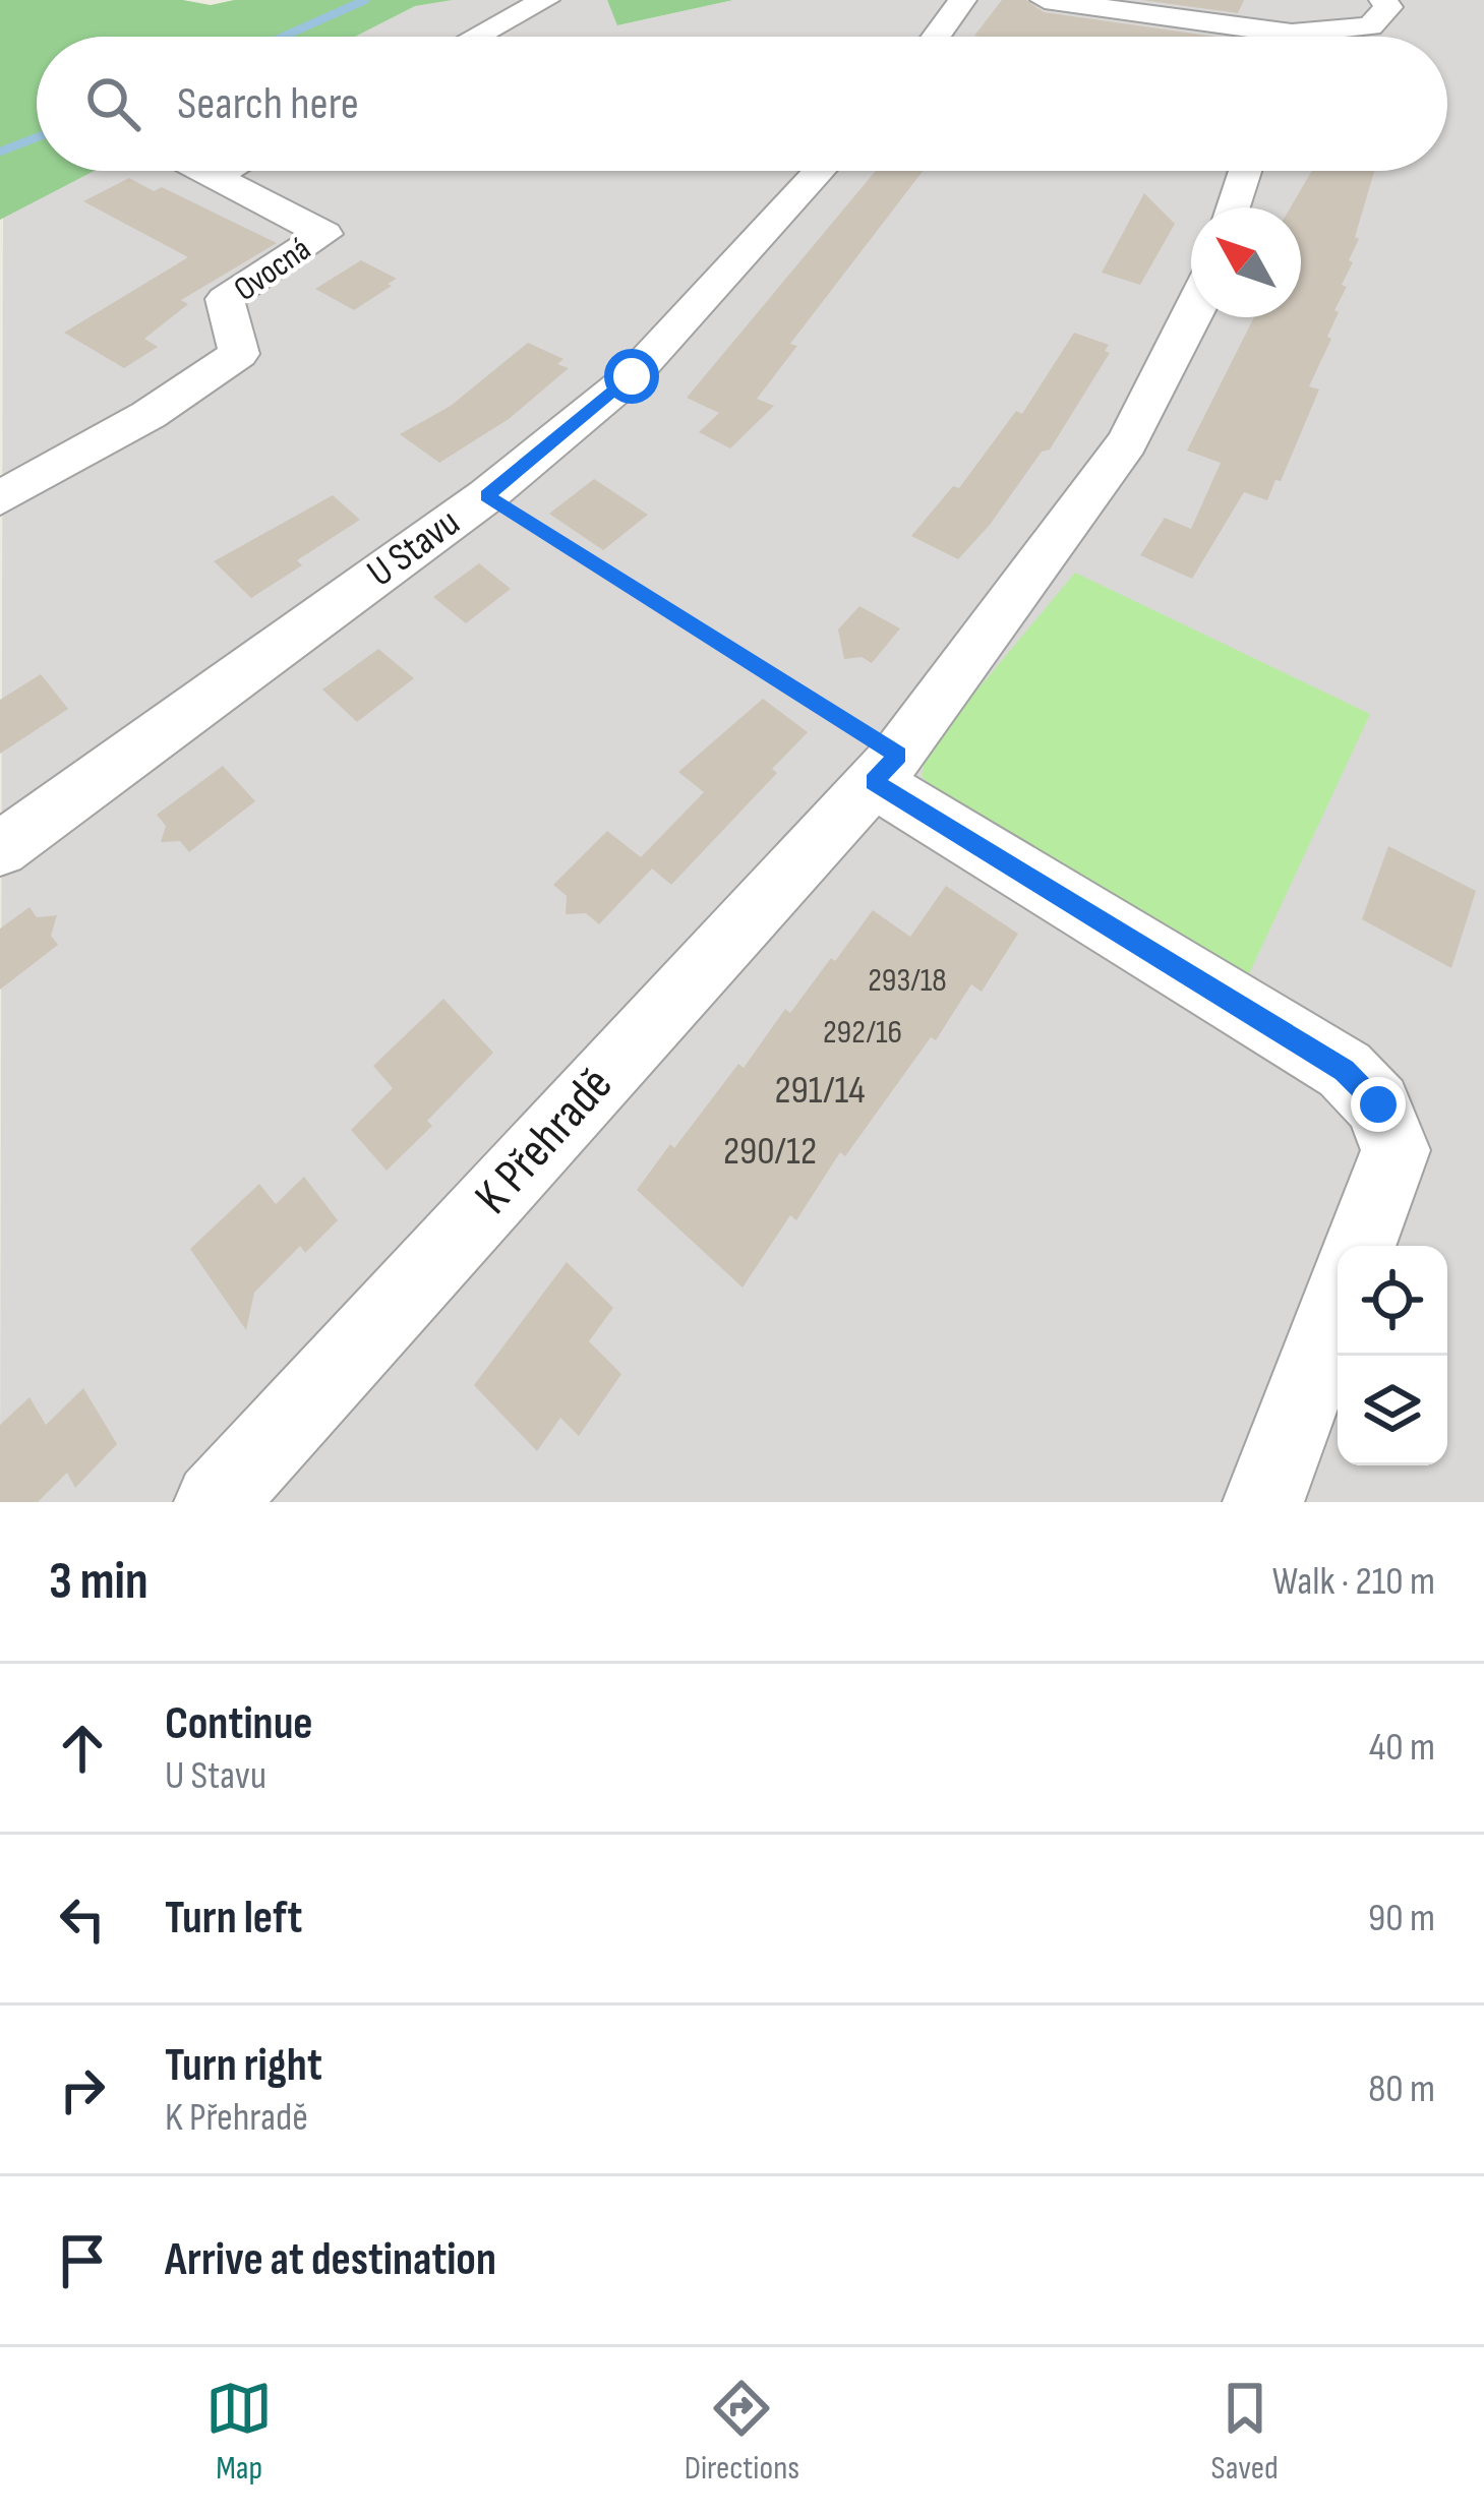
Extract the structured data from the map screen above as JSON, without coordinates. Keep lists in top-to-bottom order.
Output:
{
  "streets": {
    "street": ["Ovocná", "U Stavu", "K Přehradě"]
  },
  "house_numbers": [
    "293/18",
    "292/16",
    "291/14",
    "290/12"
  ],
  "north": "top left",
  "page": {
    "search": "Search here",
    "heading": ["3 min", "Walk · 210 m"],
    "list": [
      ["Continue", "U Stavu", "40 m"],
      ["Turn left", "90 m"],
      ["Turn right", "K Přehradě", "80 m"],
      "Arrive at destination"
    ],
    "nav": ["Map", "Directions", "Saved"]
  }
}
